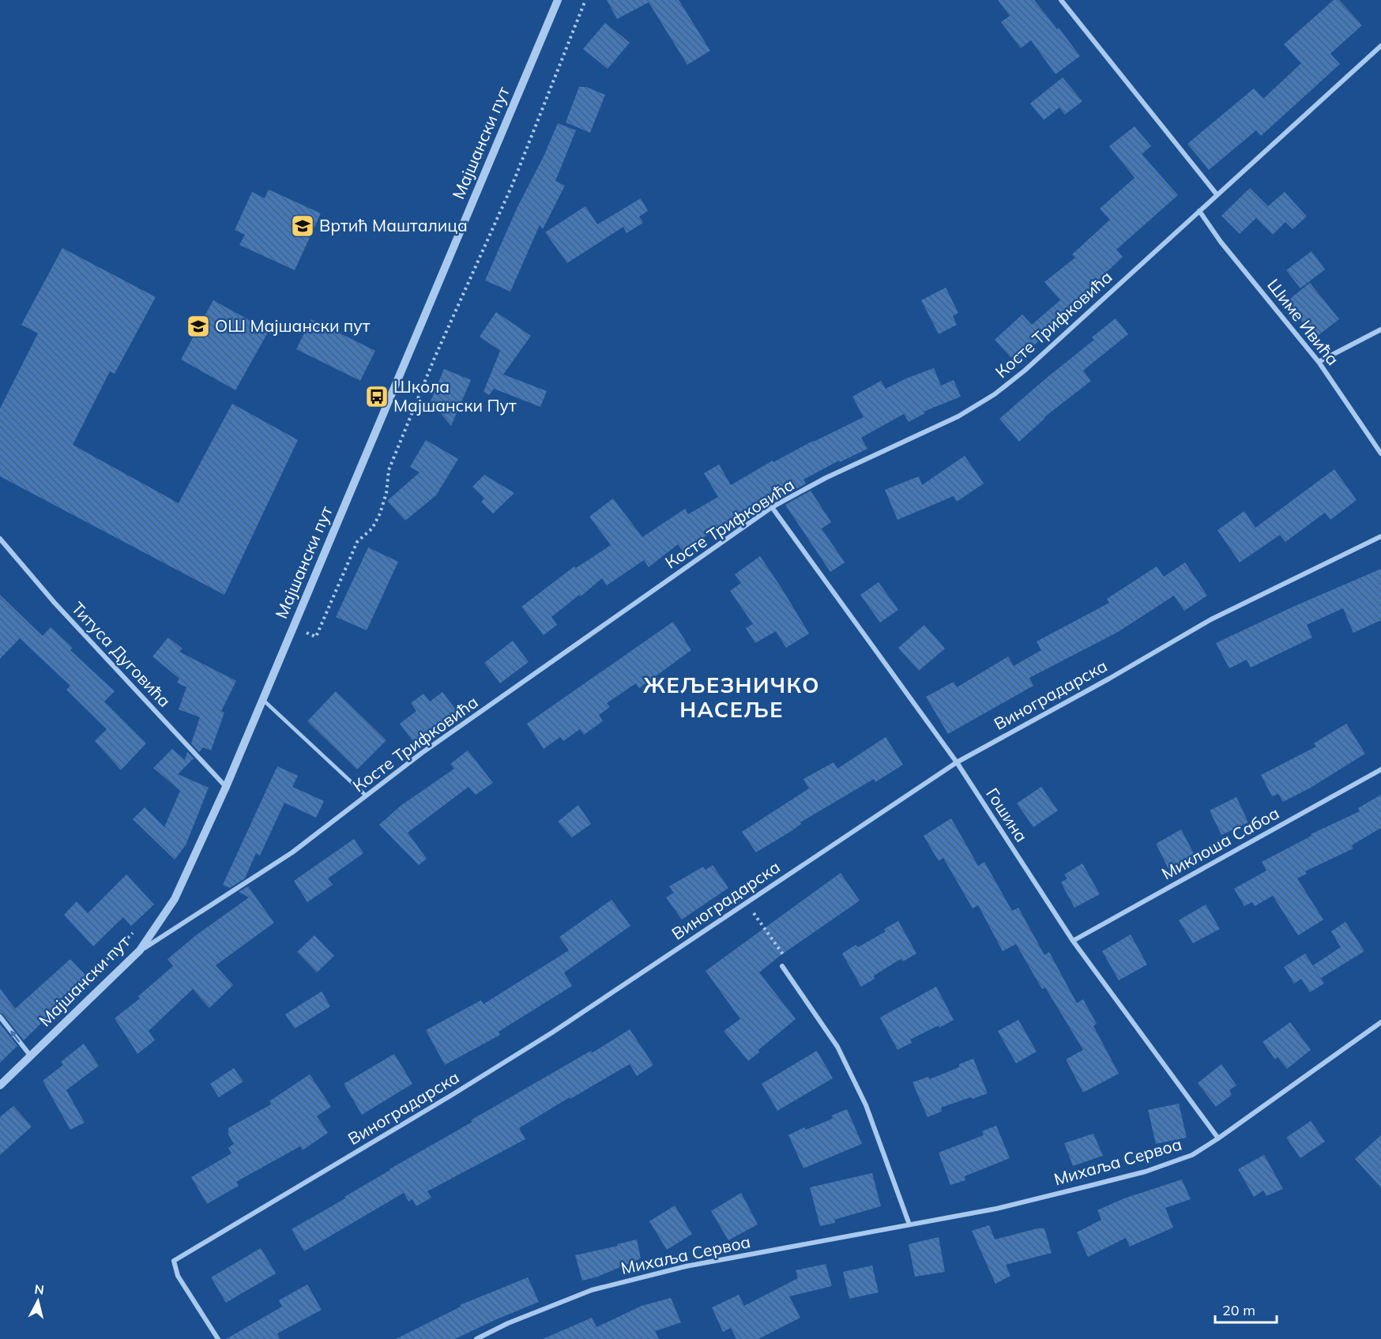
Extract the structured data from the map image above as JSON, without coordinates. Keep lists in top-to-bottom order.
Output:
{
  "streets": {
    "street": [
      "Мајшански пут",
      "Шиме Ивића",
      "Косте Трифковића",
      "Титуса Дуговића",
      "Виноградарска",
      "Гошина",
      "Миклоша Сабоа",
      "Михаља Сервоа"
    ]
  },
  "crossings": [
    ["Мајшански пут", "Косте Трифковића"],
    ["Мајшански пут", "Титуса Дуговића"],
    ["Шиме Ивића", "Косте Трифковића"],
    ["Косте Трифковића", "Гошина"],
    ["Виноградарска", "Гошина"],
    ["Гошина", "Миклоша Сабоа"],
    ["Гошина", "Михаља Сервоа"]
  ],
  "districts": ["ЖЕЉЕЗНИЧКО НАСЕЉЕ"],
  "places": {
    "school or university": ["Вртић Машталица", "ОШ Мајшански пут"],
    "bus stop": ["Школа Мајшански Пут"]
  },
  "scale_bar": "20 m",
  "north": "top"
}
